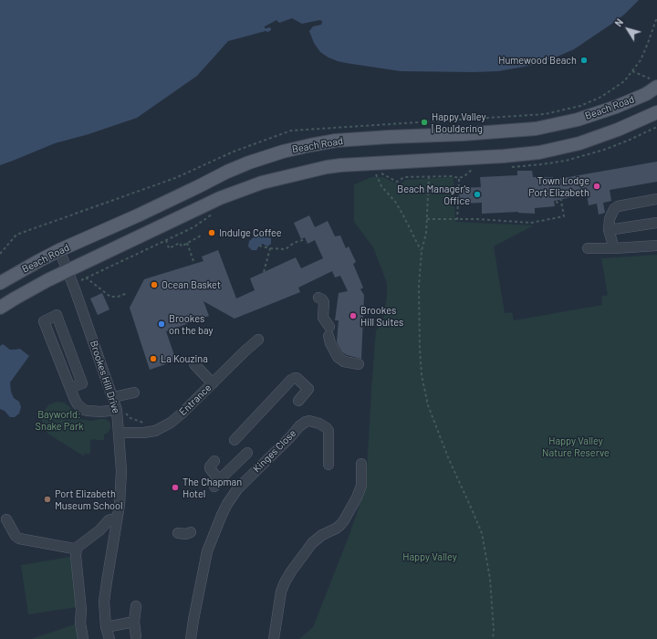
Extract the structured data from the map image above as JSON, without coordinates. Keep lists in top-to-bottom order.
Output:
{
  "streets": {
    "main road": ["Beach Road"],
    "street": ["Brookes Hill Drive", "Entrance", "Kinges Close"]
  },
  "crossings": [
    ["Beach Road", "Brookes Hill Drive"],
    ["Brookes Hill Drive", "Entrance"]
  ],
  "parks": ["Bayworld: Snake Park", "Happy Valley Nature Reserve", "Happy Valley"],
  "places": [
    "Humewood Beach",
    "Happy Valley | Bouldering",
    "Town Lodge Port Elizabeth",
    "Beach Manager's Office",
    "Indulge Coffee",
    "Ocean Basket",
    "Brookes Hill Suites",
    "Brookes on the bay",
    "La Kouzina",
    "The Chapman Hotel",
    "Port Elizabeth Museum School"
  ],
  "north": "top left"
}
